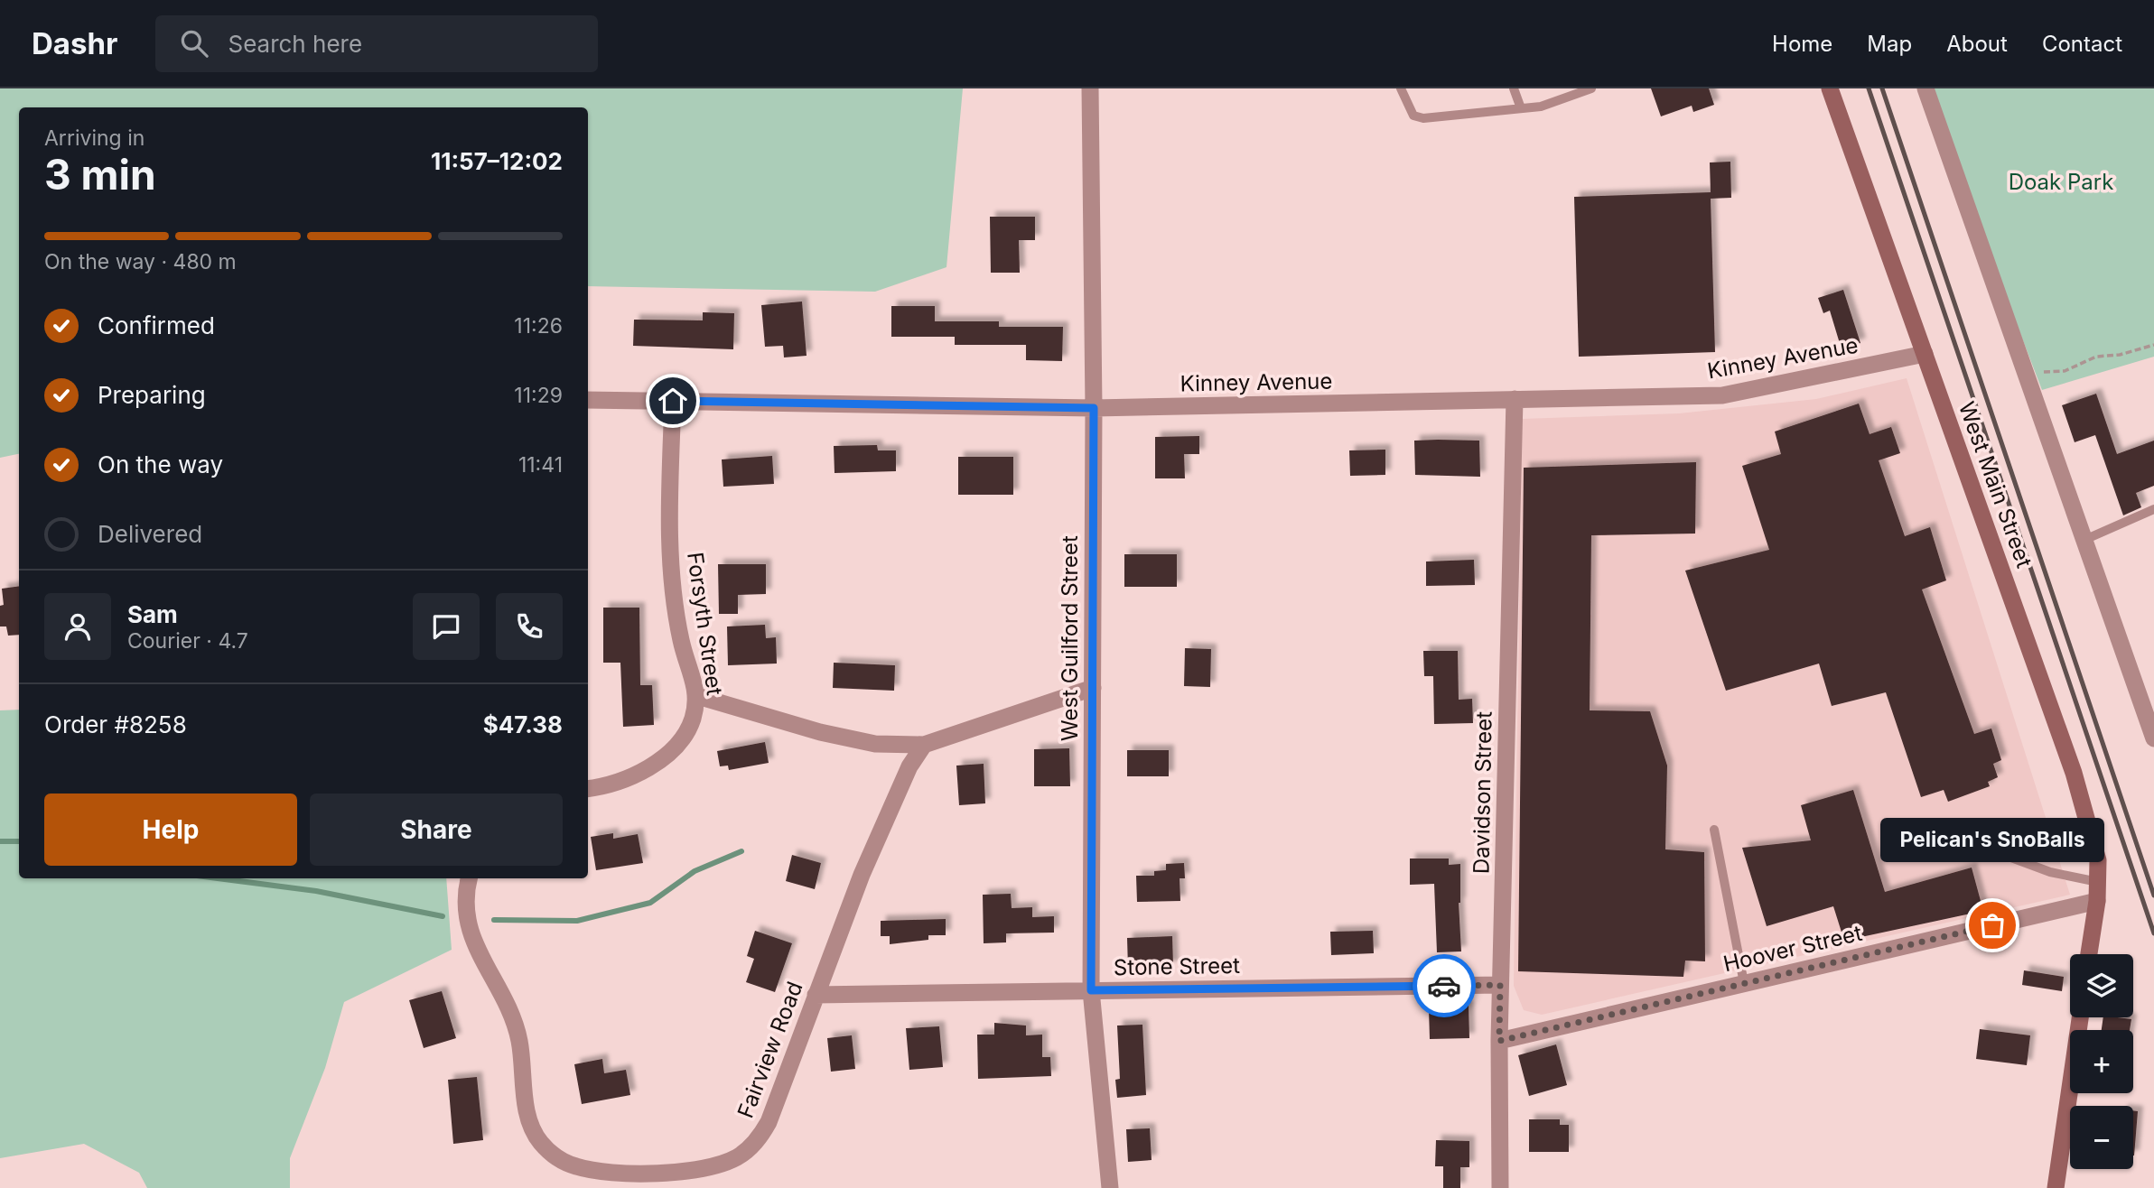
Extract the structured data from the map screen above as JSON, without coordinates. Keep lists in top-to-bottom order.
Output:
{
  "streets": {
    "main road": ["West Main Street"],
    "street": [
      "Kinney Avenue",
      "Forsyth Street",
      "West Guilford Street",
      "Davidson Street",
      "Hoover Street",
      "Stone Street",
      "Fairview Road"
    ]
  },
  "crossings": [
    ["Kinney Avenue", "West Main Street"],
    ["Kinney Avenue", "Forsyth Street"],
    ["Kinney Avenue", "West Guilford Street"],
    ["Kinney Avenue", "Davidson Street"],
    ["West Main Street", "Hoover Street"],
    ["West Guilford Street", "Stone Street"],
    ["Davidson Street", "Hoover Street"],
    ["Davidson Street", "Stone Street"],
    ["Stone Street", "Fairview Road"]
  ],
  "parks": ["Doak Park"],
  "places": ["Pelican's SnoBalls"],
  "page": {
    "header": "Dashr",
    "search": "Search here",
    "nav": [
      "Home",
      "Map",
      "About",
      "Contact"
    ],
    "heading": ["3 min", "Arriving in", "11:57–12:02"],
    "panel": [
      "Sam",
      "Courier · 4.7",
      "Order #8258",
      "$47.38"
    ],
    "bar": "On the way · 480 m",
    "list": [
      ["Confirmed", "11:26"],
      ["Preparing", "11:29"],
      ["On the way", "11:41"],
      "Delivered"
    ],
    "buttons": ["Help", "Share"],
    "bubble": "Pelican's SnoBalls",
    "map_buttons": ["+", "−"]
  }
}
